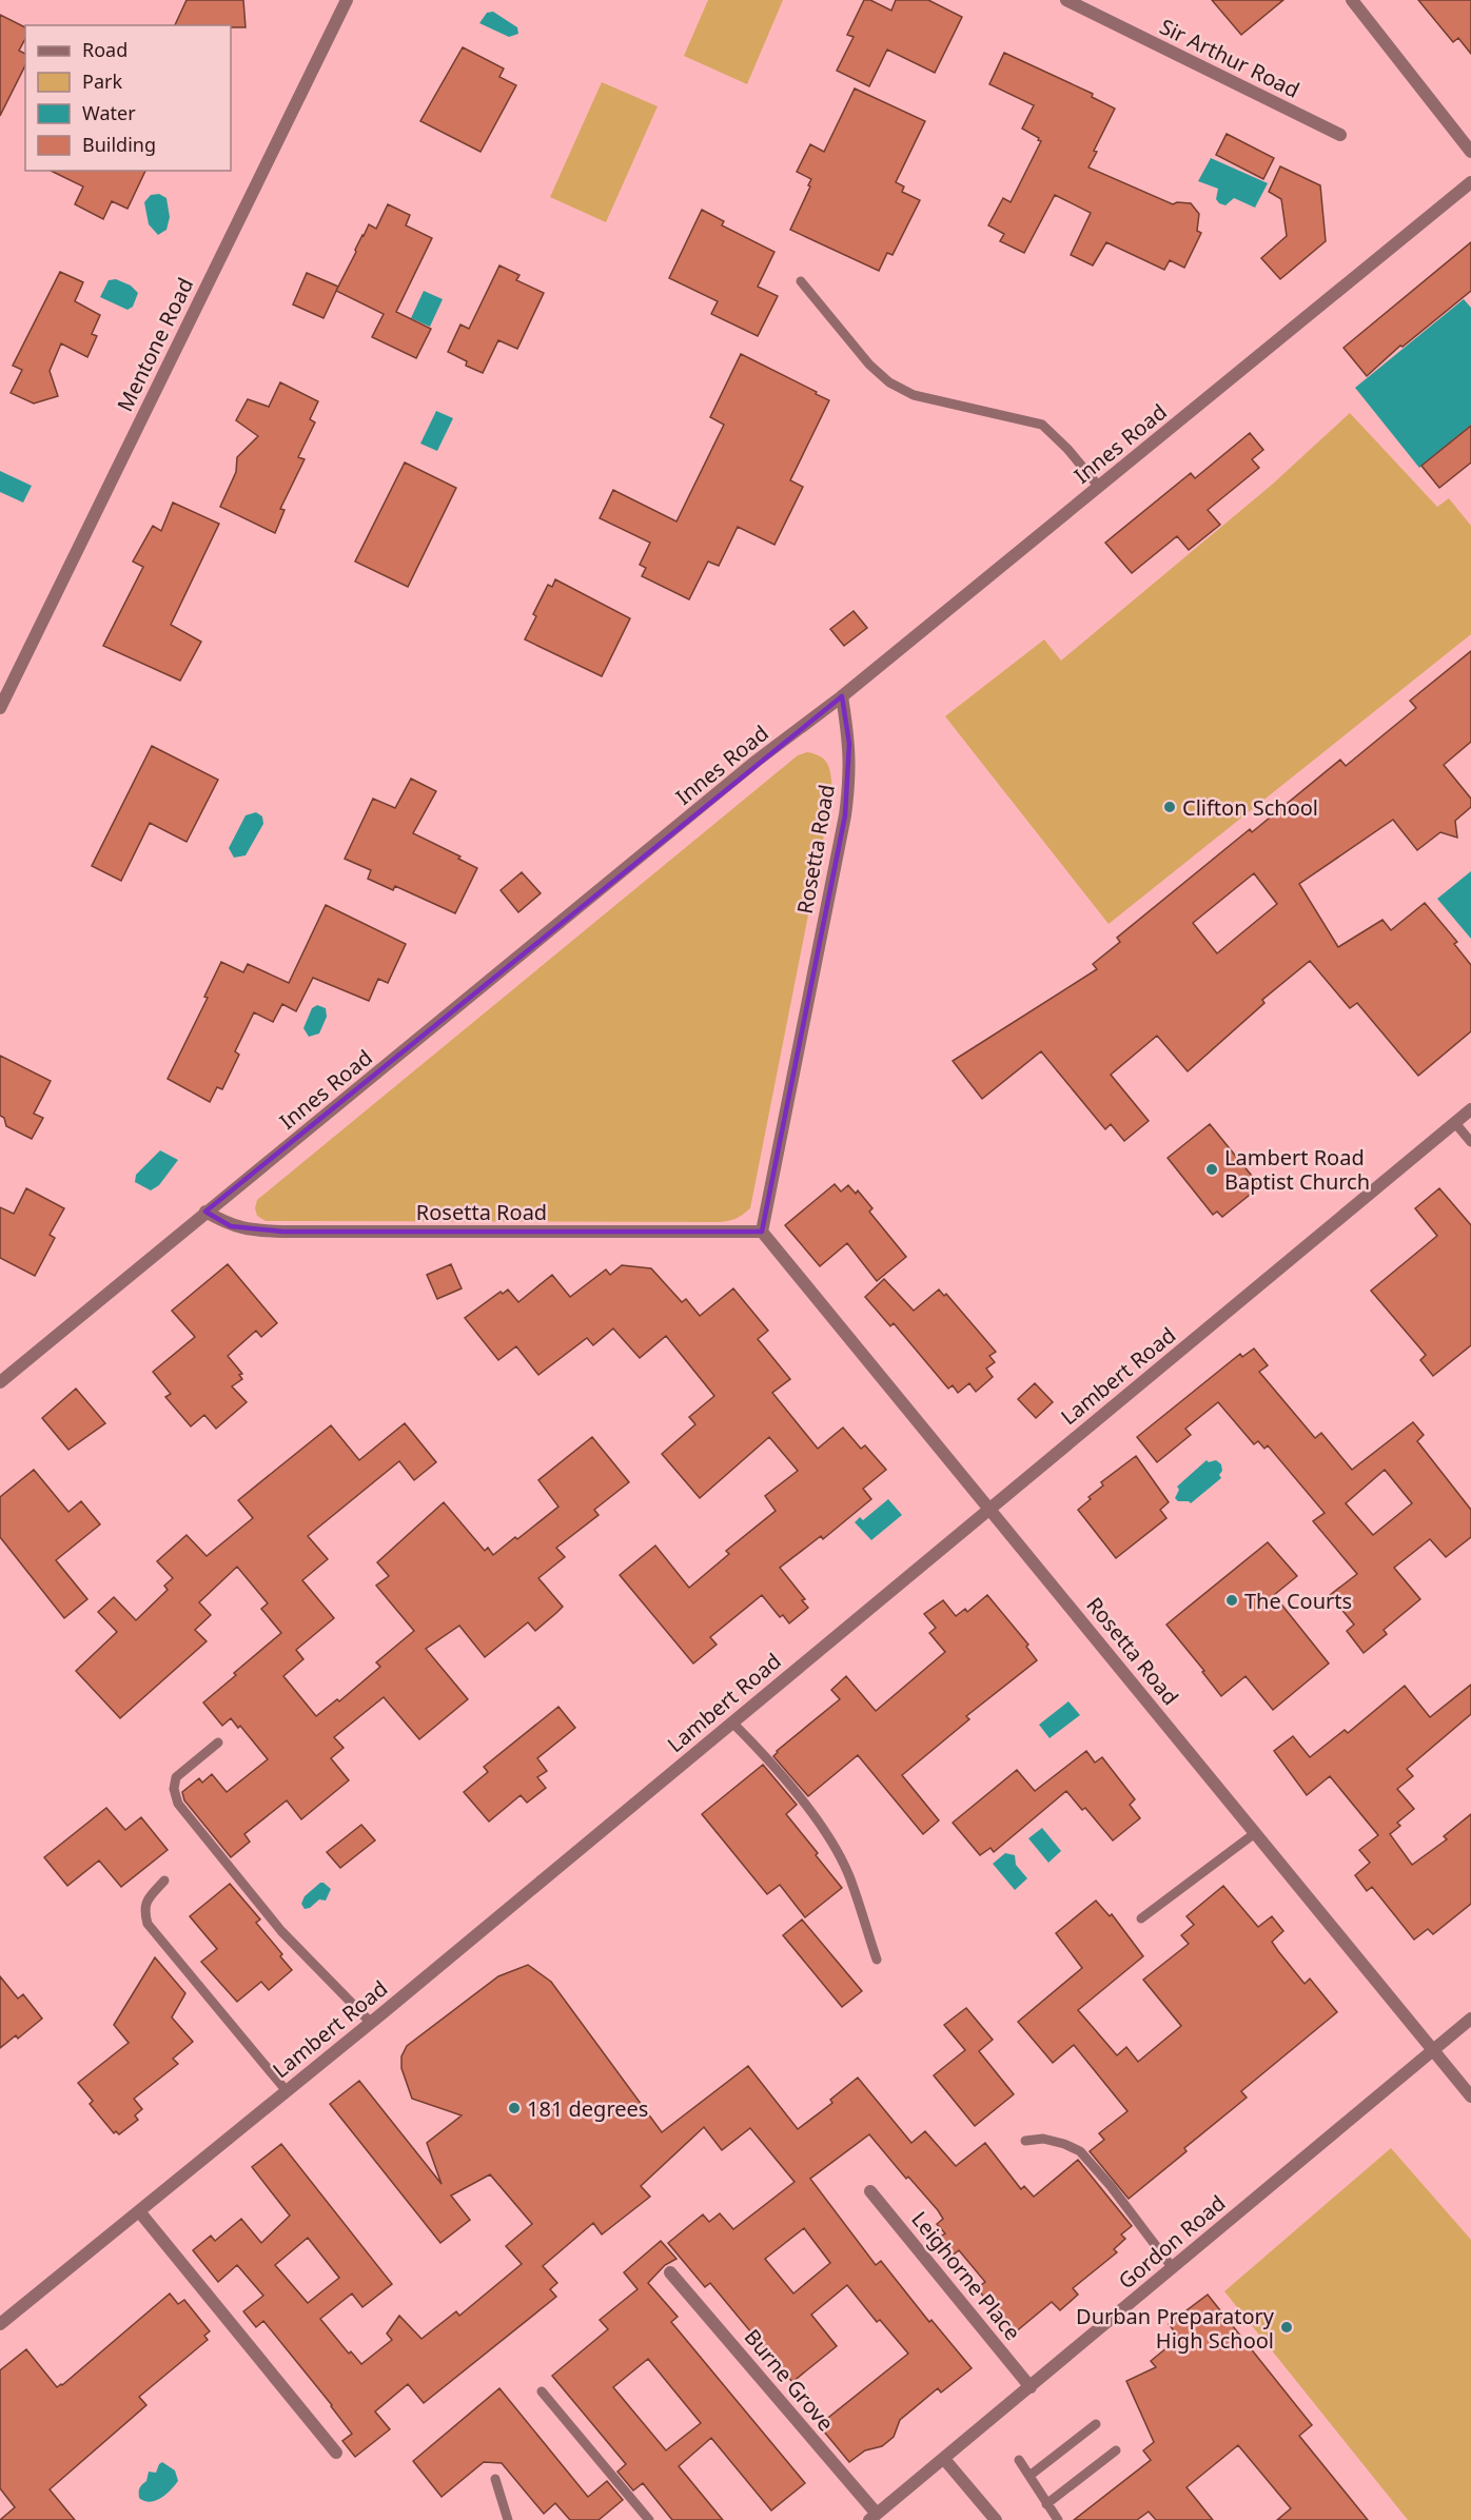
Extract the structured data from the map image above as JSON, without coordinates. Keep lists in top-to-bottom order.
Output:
{
  "streets": {
    "street": [
      "Sir Arthur Road",
      "Mentone Road",
      "Innes Road",
      "Rosetta Road",
      "Lambert Road",
      "Gordon Road",
      "Leighorne Place",
      "Burne Grove"
    ]
  },
  "crossings": [
    ["Innes Road", "Rosetta Road"],
    ["Rosetta Road", "Lambert Road"],
    ["Rosetta Road", "Gordon Road"],
    ["Gordon Road", "Leighorne Place"],
    ["Gordon Road", "Burne Grove"]
  ],
  "places": [
    "Clifton School",
    "Lambert Road Baptist Church",
    "The Courts",
    "181 degrees",
    "Durban Preparatory High School"
  ],
  "legend": [
    "Road",
    "Park",
    "Water",
    "Building"
  ]
}
